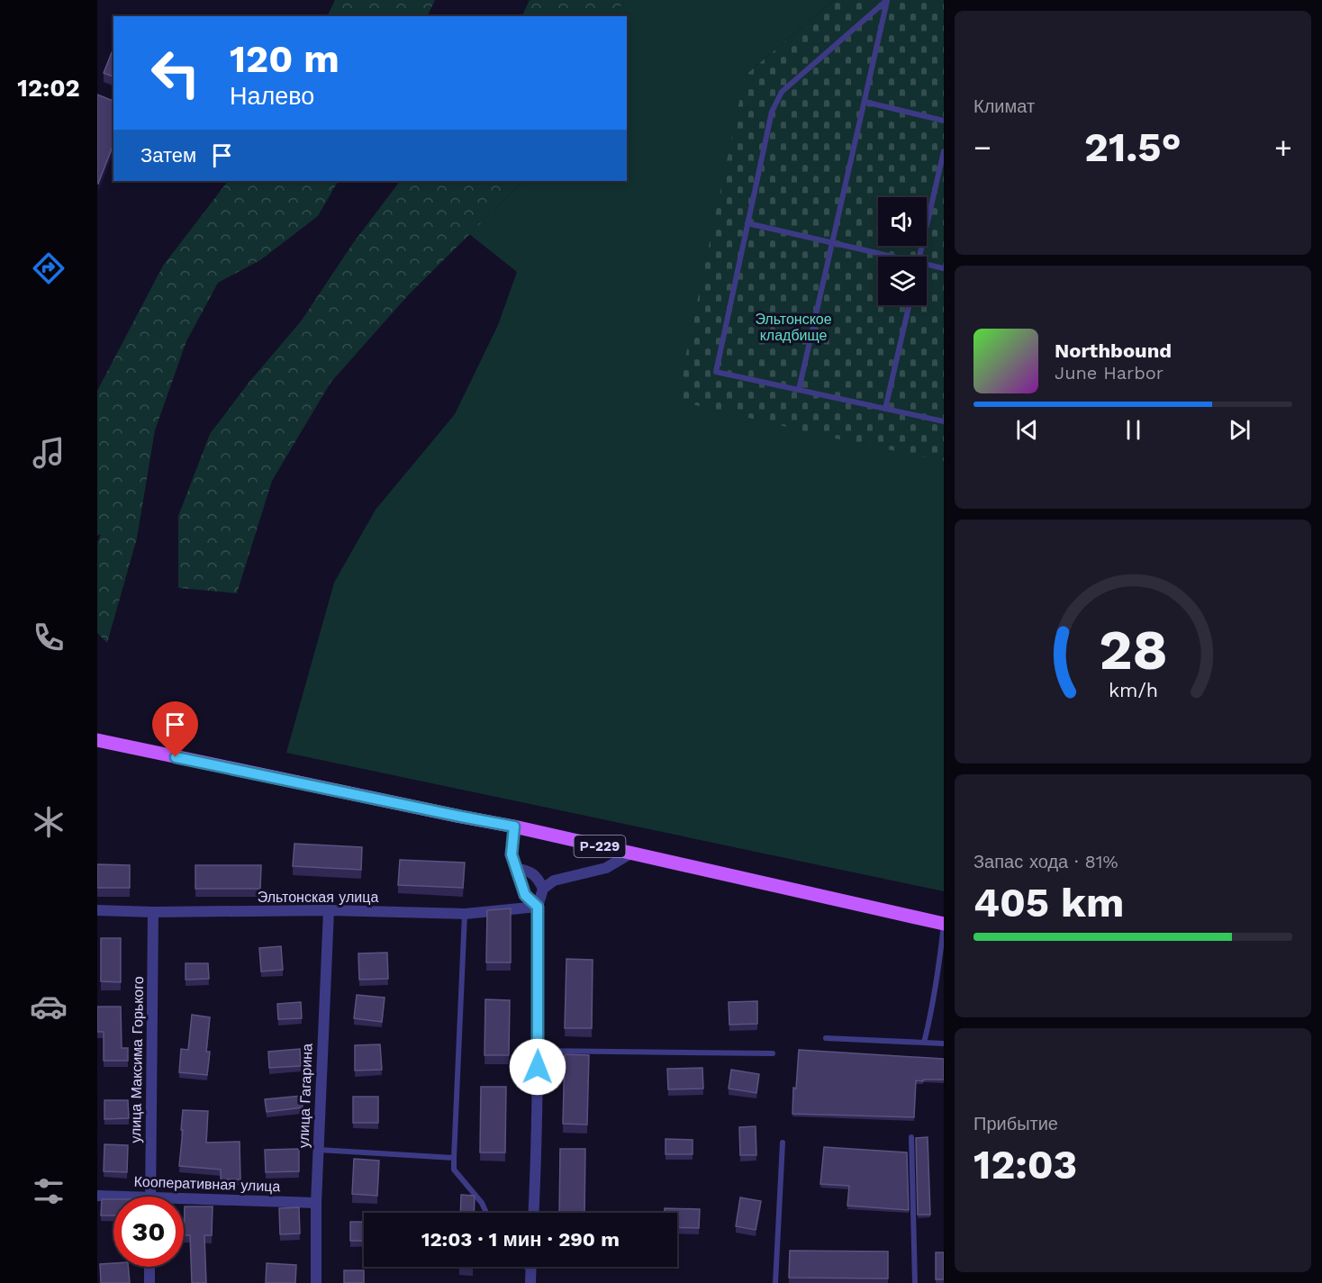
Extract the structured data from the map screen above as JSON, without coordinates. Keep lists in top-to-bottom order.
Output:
{
  "streets": {
    "main road": ["Р-229"],
    "street": [
      "Эльтонская улица",
      "улица Максима Горького",
      "улица Гагарина",
      "Кооперативная улица"
    ]
  },
  "crossings": [
    ["Эльтонская улица", "улица Максима Горького"],
    ["Эльтонская улица", "улица Гагарина"],
    ["улица Максима Горького", "Кооперативная улица"],
    ["улица Гагарина", "Кооперативная улица"]
  ],
  "parks": ["Эльтонское кладбище"],
  "page": {
    "tabs": "12:02",
    "tile": [
      "Климат",
      ["Запас хода · 81%", "405 km"],
      ["Прибытие", "12:03"]
    ],
    "turn": ["120 m", "Налево"],
    "heat": ["−", "21.5°", "+"],
    "then": "Затем",
    "song": ["Northbound", "June Harbor"],
    "limit": "30",
    "trip": "12:03 · 1 мин · 290 m",
    "gauge": ["28", "km/h"]
  }
}
